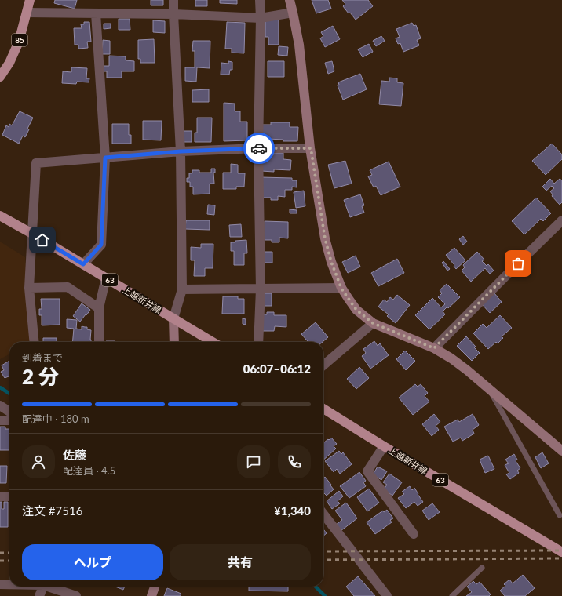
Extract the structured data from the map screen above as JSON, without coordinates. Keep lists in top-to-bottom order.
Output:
{
  "streets": {
    "main road": ["85", "63", "上越新井線"]
  },
  "page": {
    "heading": ["2 分", "到着まで", "06:07–06:12"],
    "panel": [
      "佐藤",
      "配達員 · 4.5",
      "注文 #7516",
      "¥1,340"
    ],
    "bar": "配達中 · 180 m",
    "buttons": ["ヘルプ", "共有"]
  }
}
